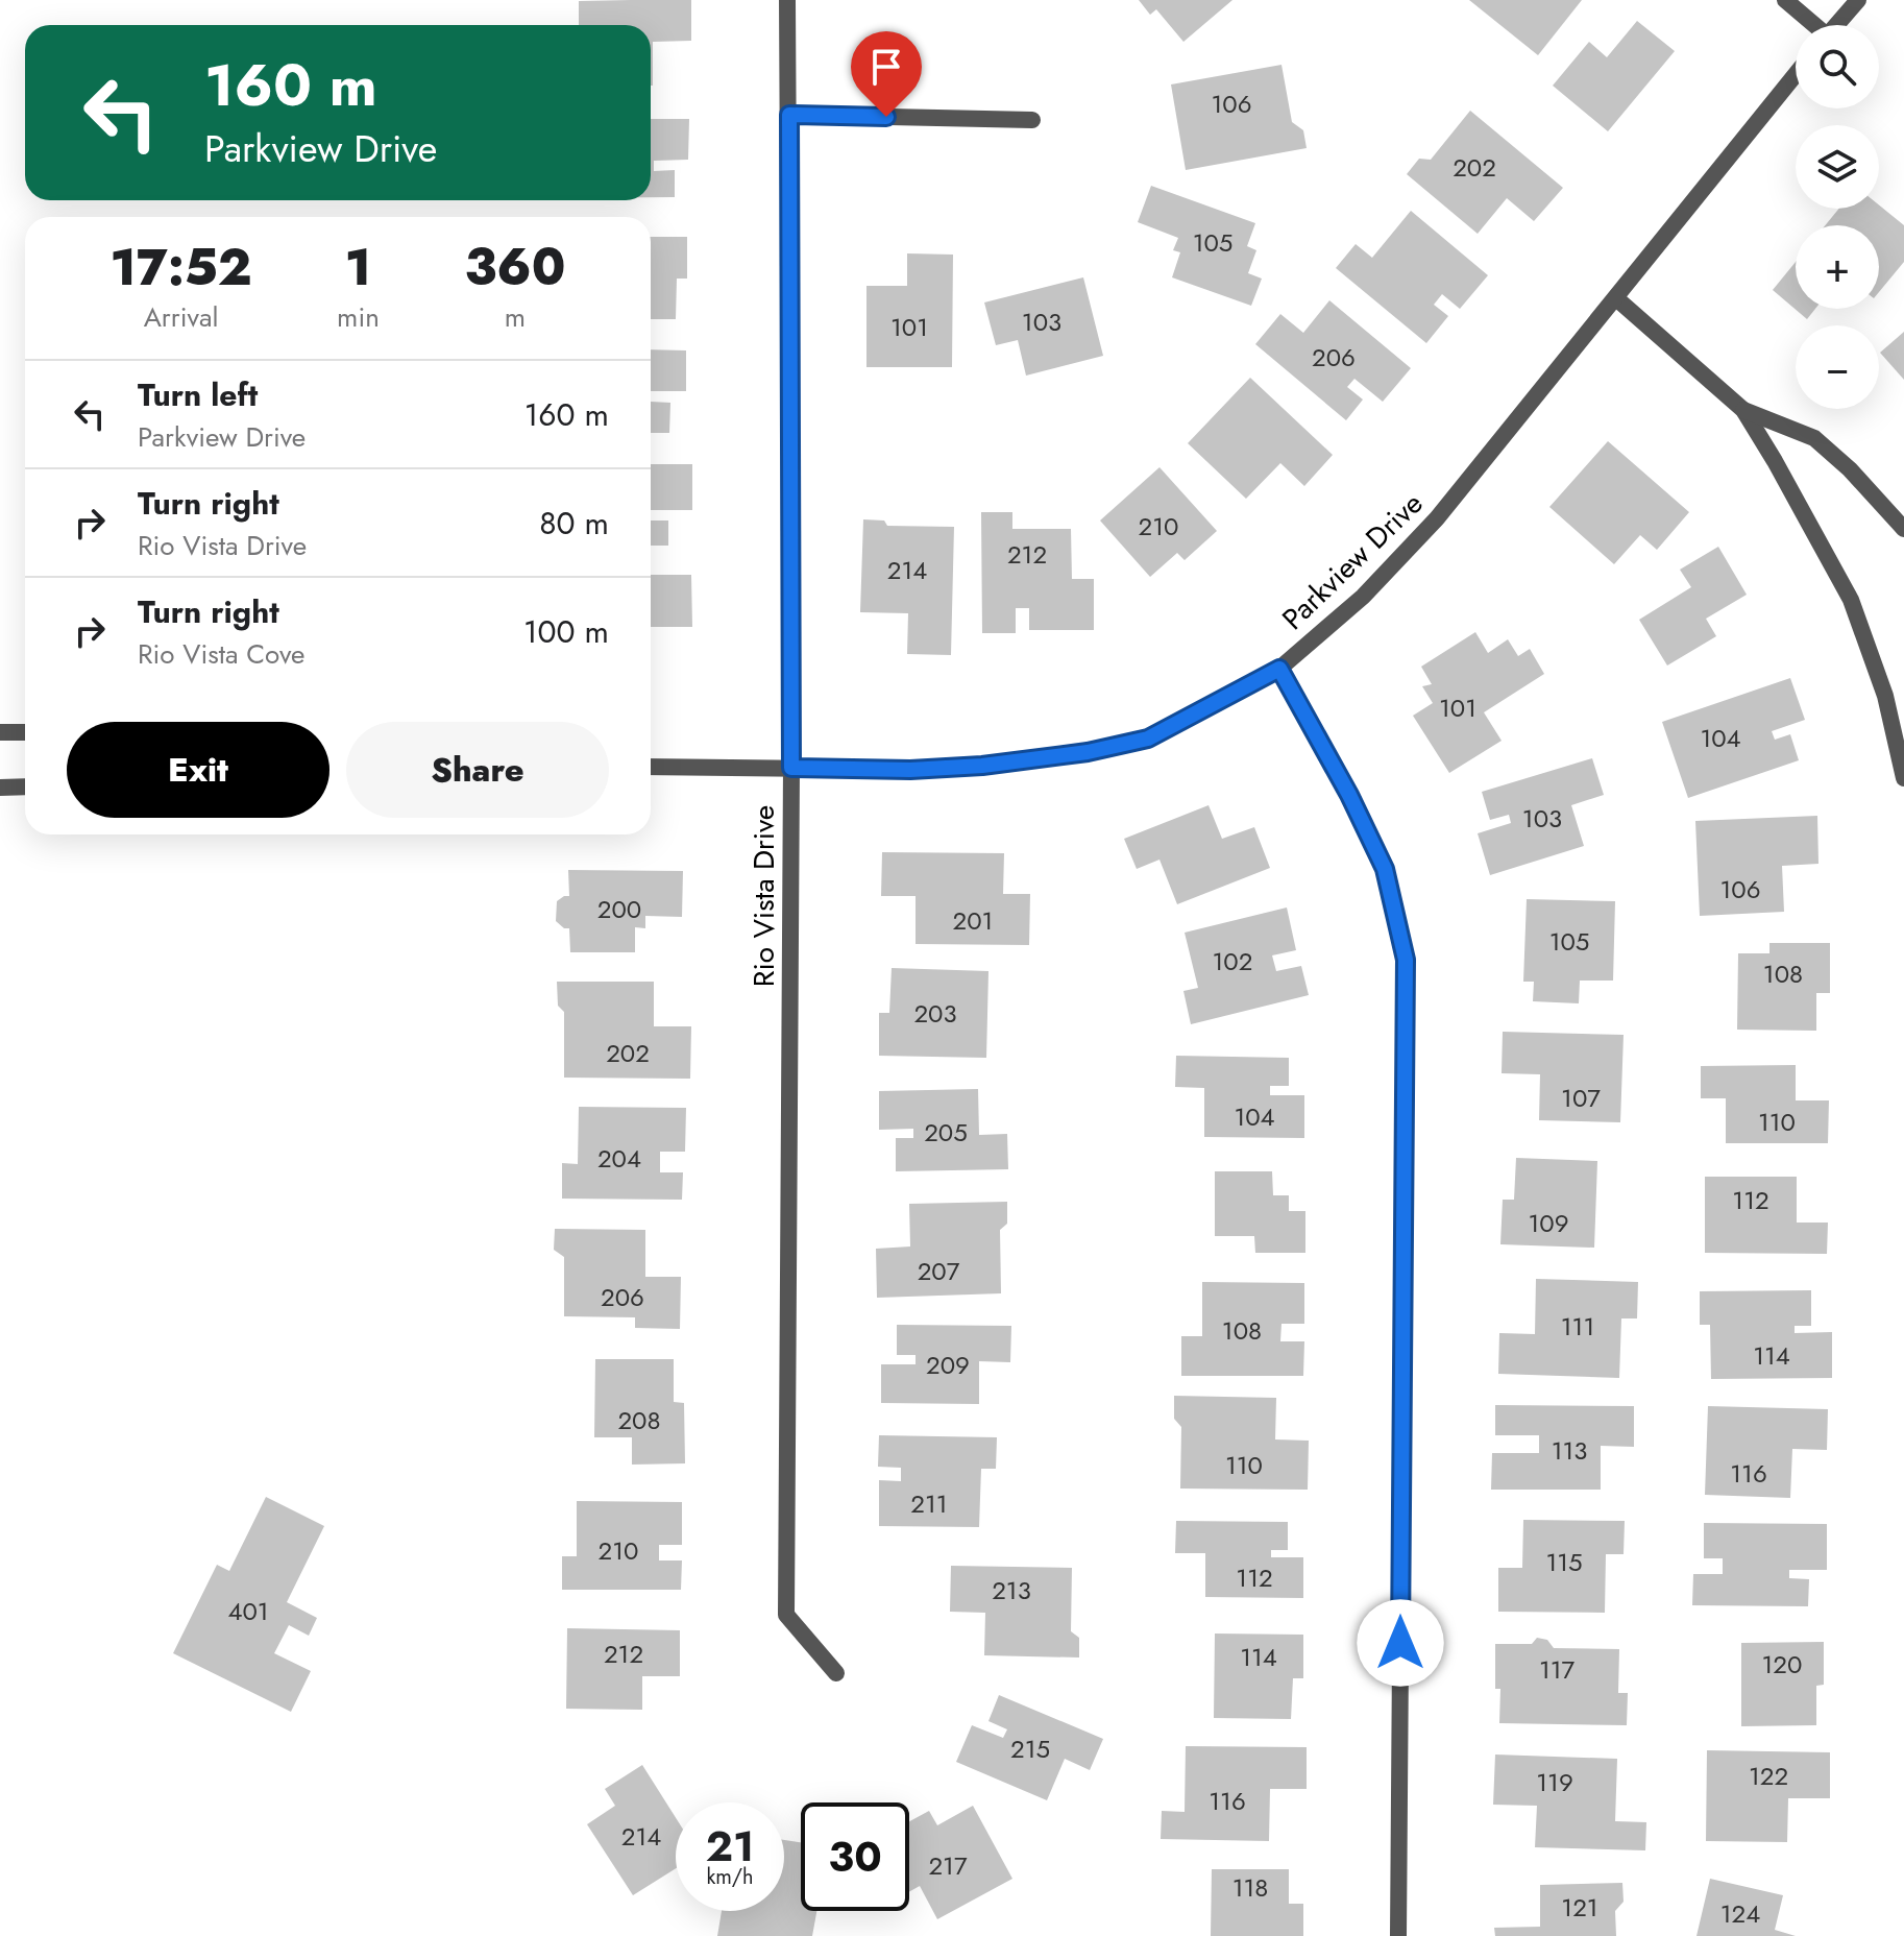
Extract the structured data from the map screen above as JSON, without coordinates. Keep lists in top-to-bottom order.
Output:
{
  "streets": {
    "street": ["Parkview Drive", "Rio Vista Drive"]
  },
  "crossings": [
    ["Parkview Drive", "Rio Vista Drive"]
  ],
  "house_numbers": [
    "106",
    "202",
    "105",
    "103",
    "101",
    "206",
    "210",
    "212",
    "214",
    "101",
    "104",
    "103",
    "106",
    "200",
    "201",
    "105",
    "102",
    "108",
    "203",
    "202",
    "107",
    "104",
    "110",
    "205",
    "204",
    "112",
    "109",
    "207",
    "206",
    "111",
    "108",
    "114",
    "209",
    "208",
    "113",
    "110",
    "116",
    "211",
    "210",
    "115",
    "112",
    "213",
    "401",
    "212",
    "114",
    "120",
    "117",
    "215",
    "122",
    "119",
    "116",
    "214",
    "217",
    "118",
    "121",
    "124"
  ],
  "page": {
    "map_buttons": ["+", "−"],
    "turn": ["160 m", "Parkview Drive"],
    "eta": [
      "17:52",
      "Arrival",
      "1",
      "min",
      "360",
      "m"
    ],
    "list": [
      {
        "name": "Turn left",
        "note": "Parkview Drive",
        "value": "160 m"
      },
      {
        "name": "Turn right",
        "note": "Rio Vista Drive",
        "value": "80 m"
      },
      {
        "name": "Turn right",
        "note": "Rio Vista Cove",
        "value": "100 m"
      }
    ],
    "buttons": ["Exit", "Share"],
    "speed": "21 km/h",
    "limit": "30"
  }
}
